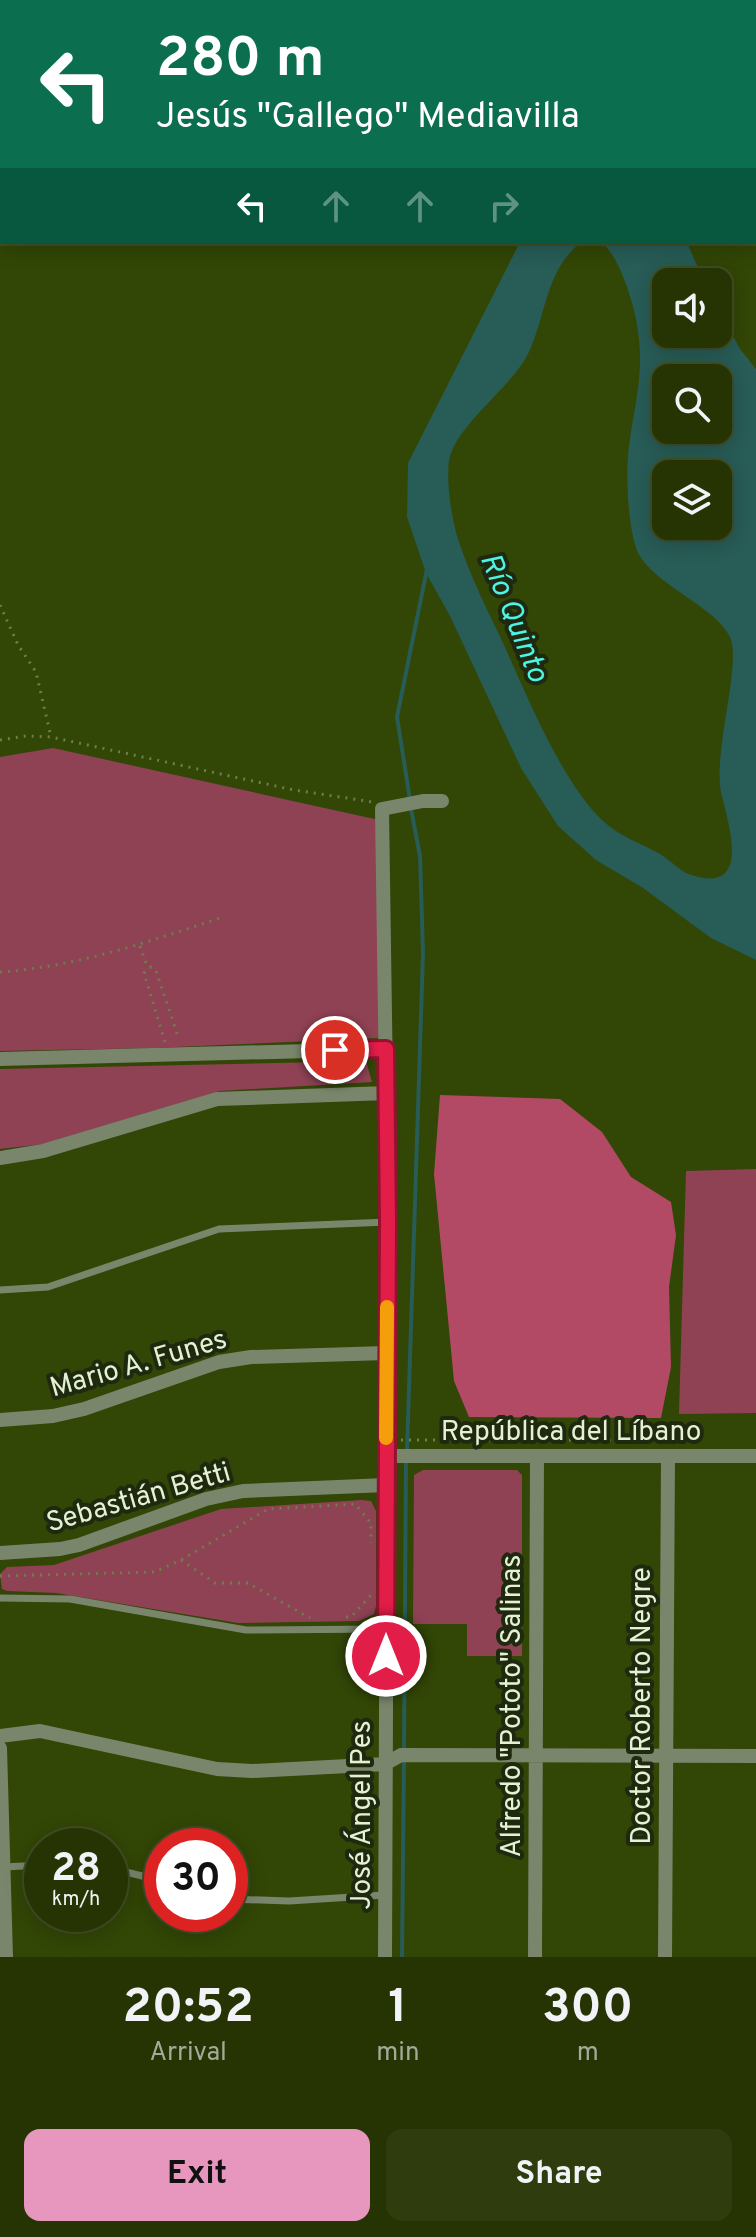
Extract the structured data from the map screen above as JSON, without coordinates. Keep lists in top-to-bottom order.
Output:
{
  "streets": {
    "street": [
      "Mario A. Funes",
      "República del Líbano",
      "Sebastián Betti",
      "Alfredo \"Pototo\" Salinas",
      "Doctor Roberto Negre",
      "José Ángel Pes"
    ]
  },
  "crossings": [
    ["Mario A. Funes", "José Ángel Pes"],
    ["República del Líbano", "Alfredo \"Pototo\" Salinas"],
    ["República del Líbano", "Doctor Roberto Negre"],
    ["República del Líbano", "José Ángel Pes"],
    ["Sebastián Betti", "José Ángel Pes"]
  ],
  "water": ["Río Quinto"],
  "page": {
    "turn": ["280 m", "Jesús \"Gallego\" Mediavilla"],
    "speed": "28 km/h",
    "limit": "30",
    "eta": [
      "20:52",
      "Arrival",
      "1",
      "min",
      "300",
      "m"
    ],
    "buttons": ["Exit", "Share"]
  }
}
